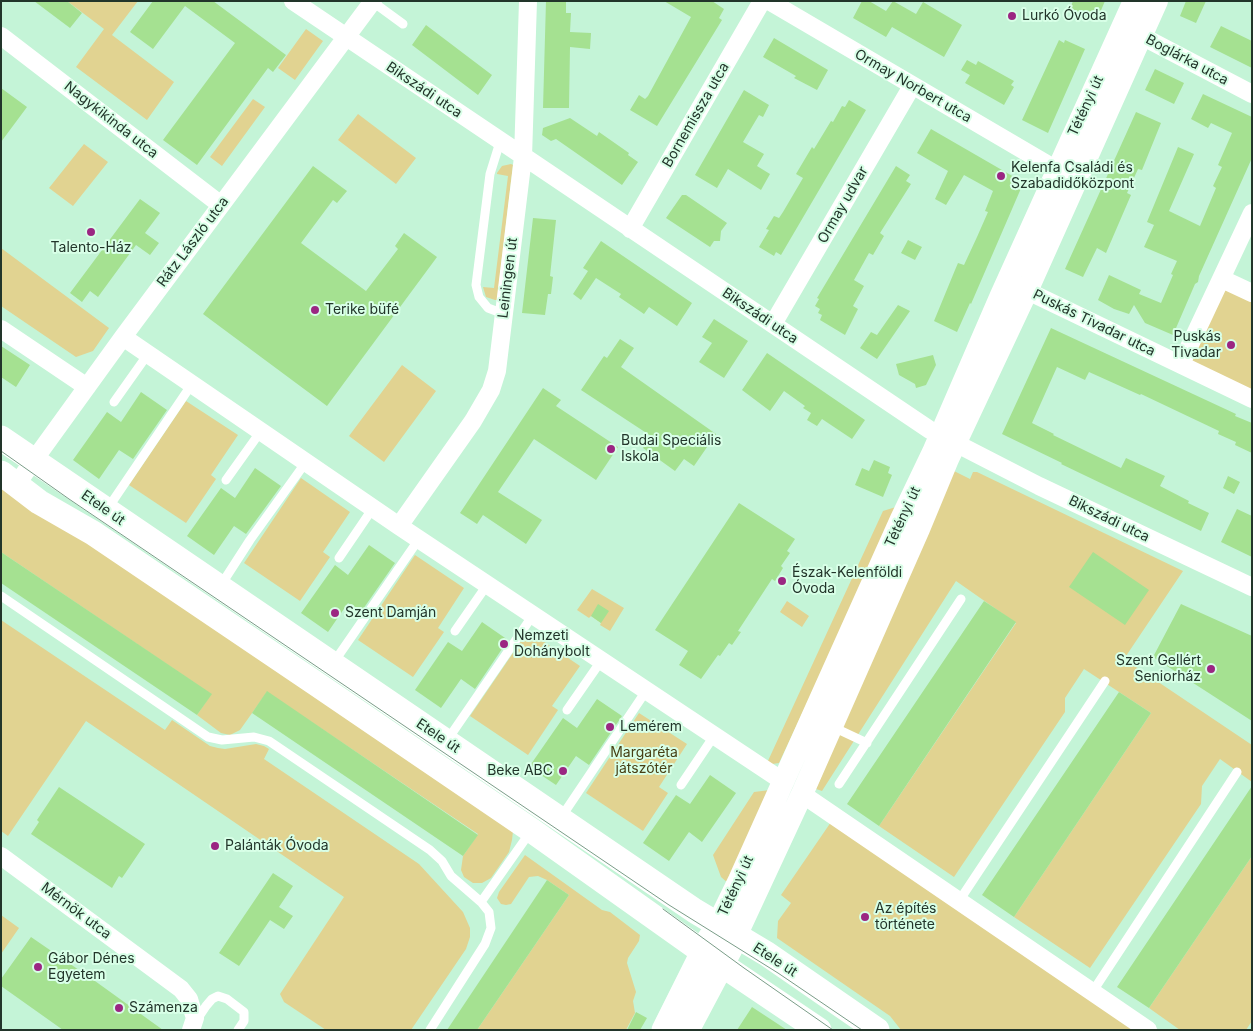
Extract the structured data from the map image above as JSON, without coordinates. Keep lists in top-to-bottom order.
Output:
{
  "streets": {
    "main road": ["Tétényi út", "Etele út"],
    "street": [
      "Boglárka utca",
      "Ormay Norbert utca",
      "Bikszádi utca",
      "Bornemissza utca",
      "Nagykikinda utca",
      "Ormay udvar",
      "Rátz László utca",
      "Leiningen út",
      "Puskás Tivadar utca",
      "Mérnök utca"
    ]
  },
  "crossings": [
    ["Boglárka utca", "Tétényi út"],
    ["Ormay Norbert utca", "Tétényi út"],
    ["Ormay Norbert utca", "Ormay udvar"],
    ["Bikszádi utca", "Tétényi út"],
    ["Bikszádi utca", "Bornemissza utca"],
    ["Bikszádi utca", "Ormay udvar"],
    ["Bikszádi utca", "Rátz László utca"],
    ["Bikszádi utca", "Leiningen út"],
    ["Tétényi út", "Puskás Tivadar utca"],
    ["Tétényi út", "Etele út"],
    ["Nagykikinda utca", "Rátz László utca"],
    ["Rátz László utca", "Etele út"]
  ],
  "parks": ["Margaréta játszótér"],
  "places": [
    "Lurkó Óvoda",
    "Kelenfa Családi és Szabadidőközpont",
    "Talento-Ház",
    "Terike büfé",
    "Puskás Tivadar",
    "Budai Speciális Iskola",
    "Észak-Kelenföldi Óvoda",
    "Szent Damján",
    "Nemzeti Dohánybolt",
    "Szent Gellért Seniorház",
    "Lemérem",
    "Beke ABC",
    "Palánták Óvoda",
    "Az építés története",
    "Gábor Dénes Egyetem",
    "Számenza"
  ]
}
